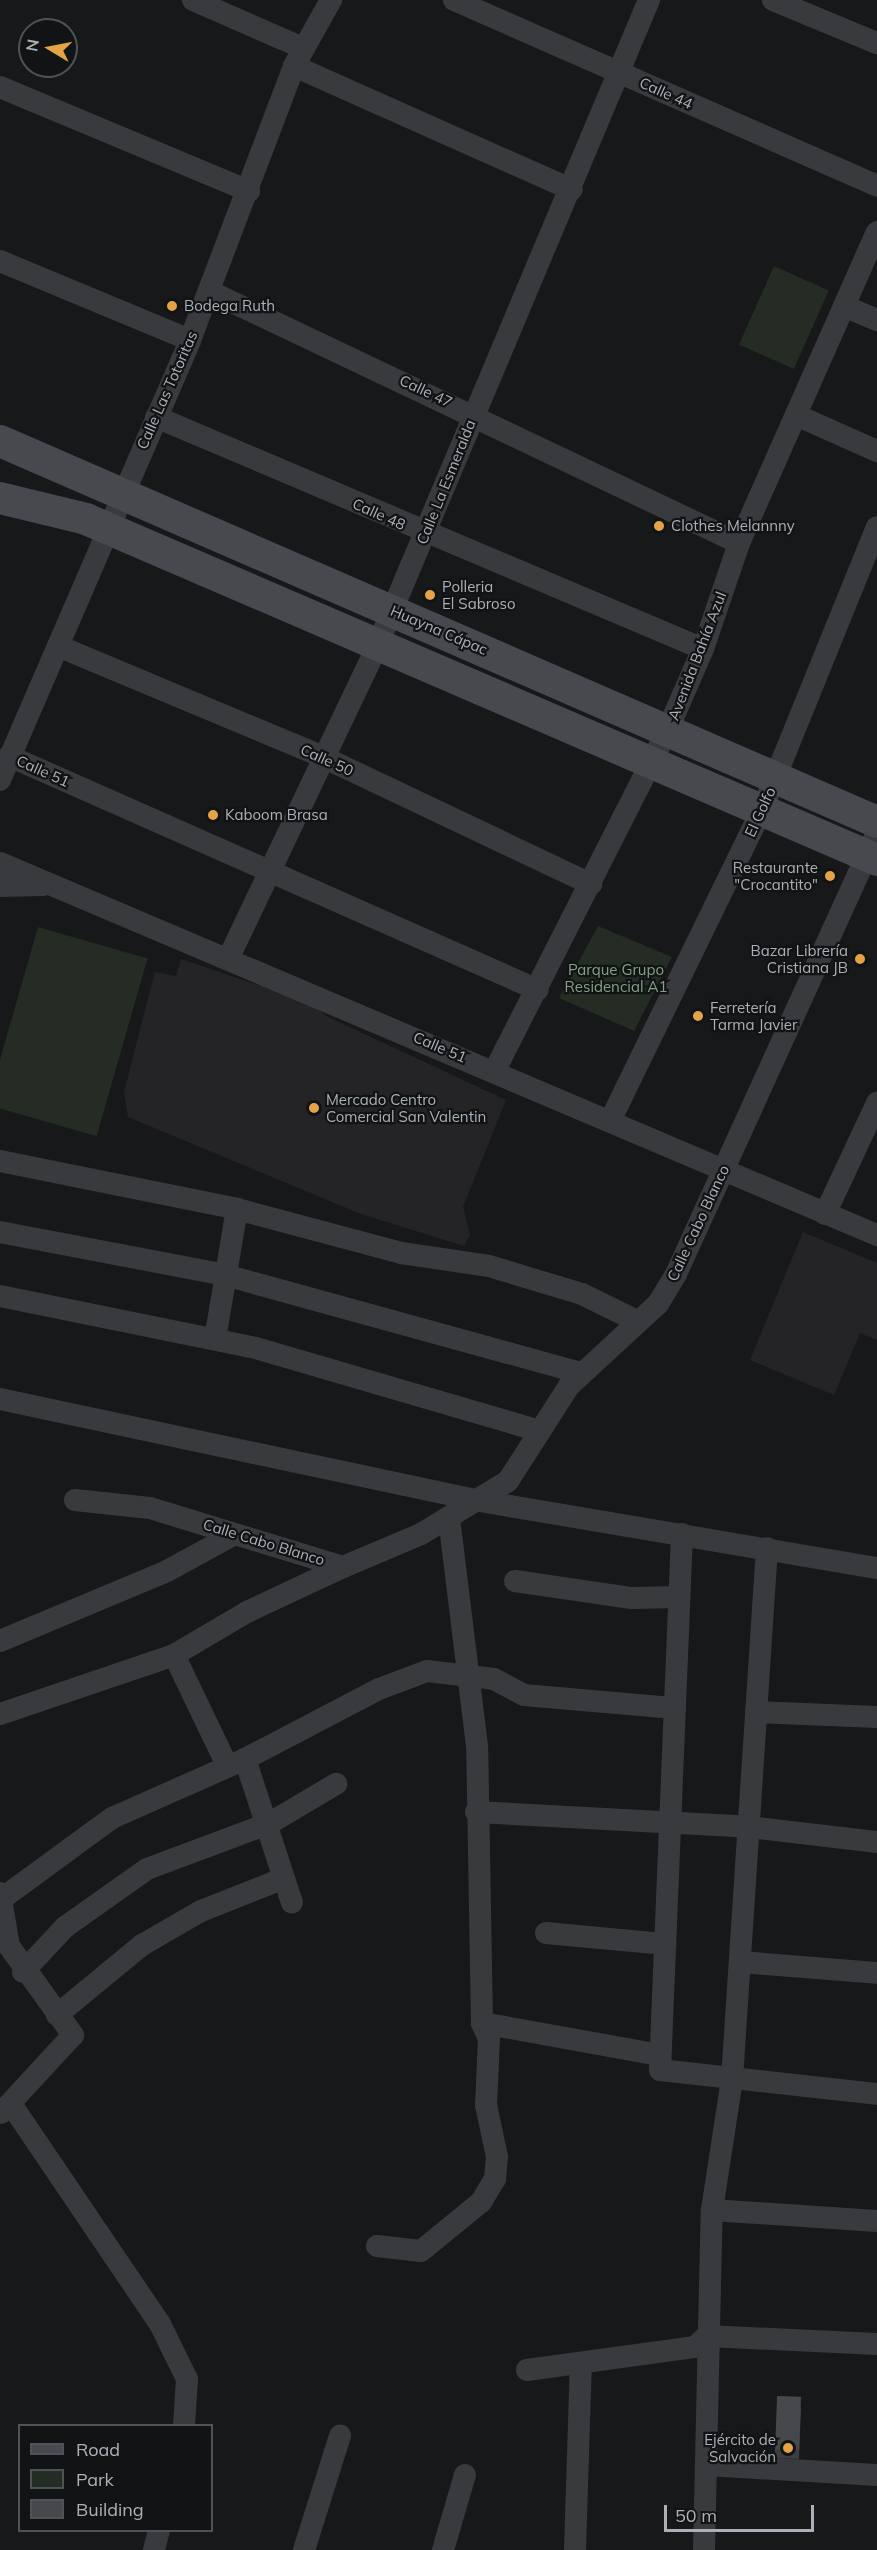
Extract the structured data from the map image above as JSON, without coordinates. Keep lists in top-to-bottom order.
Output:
{
  "streets": {
    "main road": ["Huayna Cápac"],
    "street": [
      "Calle 44",
      "Calle Las Totoritas",
      "Calle 47",
      "Calle La Esmeralda",
      "Calle 48",
      "Avenida Bahía Azul",
      "Calle 50",
      "Calle 51",
      "El Golfo",
      "Calle Cabo Blanco"
    ]
  },
  "crossings": [
    ["Calle 44", "Calle La Esmeralda"],
    ["Calle Las Totoritas", "Calle 47"],
    ["Calle Las Totoritas", "Calle 48"],
    ["Calle Las Totoritas", "Huayna Cápac"],
    ["Calle Las Totoritas", "Calle 50"],
    ["Calle Las Totoritas", "Calle 51"],
    ["Calle 47", "Calle La Esmeralda"],
    ["Calle 47", "Avenida Bahía Azul"],
    ["Calle La Esmeralda", "Calle 48"],
    ["Calle La Esmeralda", "Huayna Cápac"],
    ["Calle La Esmeralda", "Calle 50"],
    ["Calle La Esmeralda", "Calle 51"],
    ["Calle 48", "Avenida Bahía Azul"],
    ["Huayna Cápac", "Avenida Bahía Azul"],
    ["Huayna Cápac", "El Golfo"],
    ["Avenida Bahía Azul", "Calle 50"],
    ["Avenida Bahía Azul", "Calle 51"],
    ["Calle 51", "El Golfo"],
    ["Calle 51", "Calle Cabo Blanco"]
  ],
  "parks": ["Parque Grupo Residencial A1"],
  "places": [
    "Bodega Ruth",
    "Clothes Melannny",
    "Polleria El Sabroso",
    "Kaboom Brasa",
    "Restaurante \"Crocantito\"",
    "Bazar Librería Cristiana JB",
    "Ferretería Tarma Javier",
    "Mercado Centro Comercial San Valentin",
    "Ejército de Salvación"
  ],
  "legend": ["Road", "Park", "Building"],
  "scale_bar": "50 m",
  "north": "left"
}
